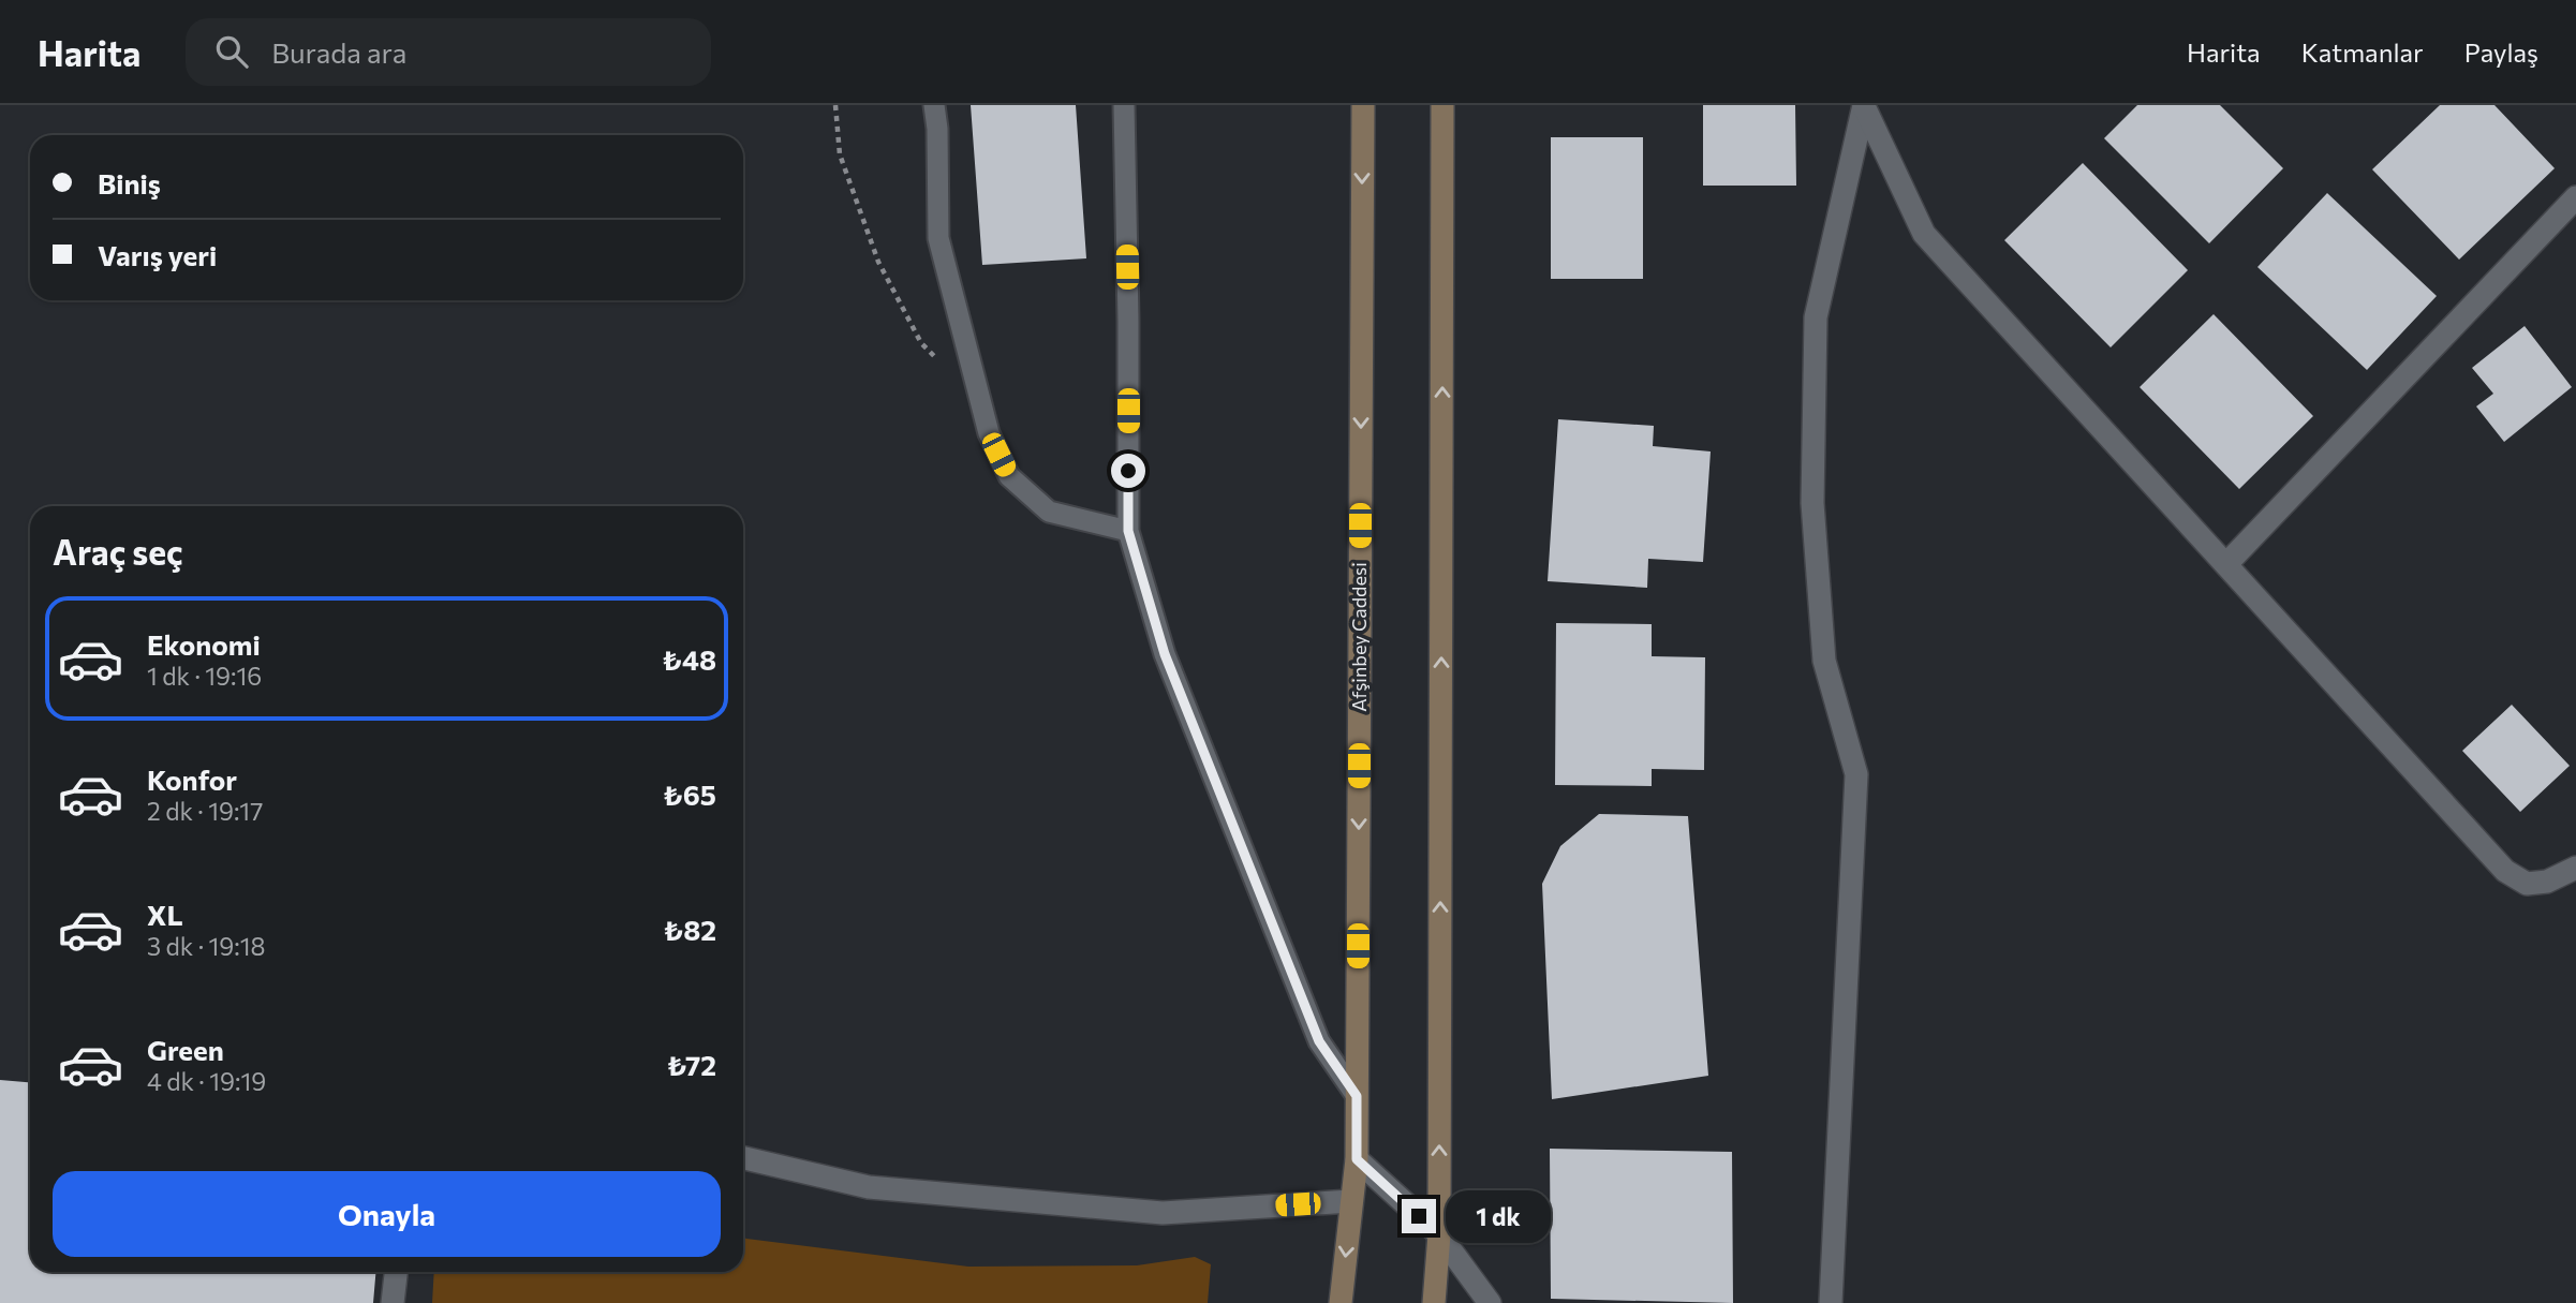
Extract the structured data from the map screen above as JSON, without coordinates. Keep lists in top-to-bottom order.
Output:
{
  "streets": {
    "main road": ["Afşinbey Caddesi"]
  },
  "page": {
    "header": "Harita",
    "search": "Burada ara",
    "nav": ["Harita", "Katmanlar", "Paylaş"],
    "banner": ["Biniş", "Varış yeri"],
    "heading": "Araç seç",
    "list": [
      {
        "name": "Ekonomi",
        "note": "1 dk · 19:16",
        "value": "₺48"
      },
      {
        "name": "Konfor",
        "note": "2 dk · 19:17",
        "value": "₺65"
      },
      {
        "name": "XL",
        "note": "3 dk · 19:18",
        "value": "₺82"
      },
      {
        "name": "Green",
        "note": "4 dk · 19:19",
        "value": "₺72"
      }
    ],
    "buttons": "Onayla",
    "bubble": "1 dk"
  }
}
